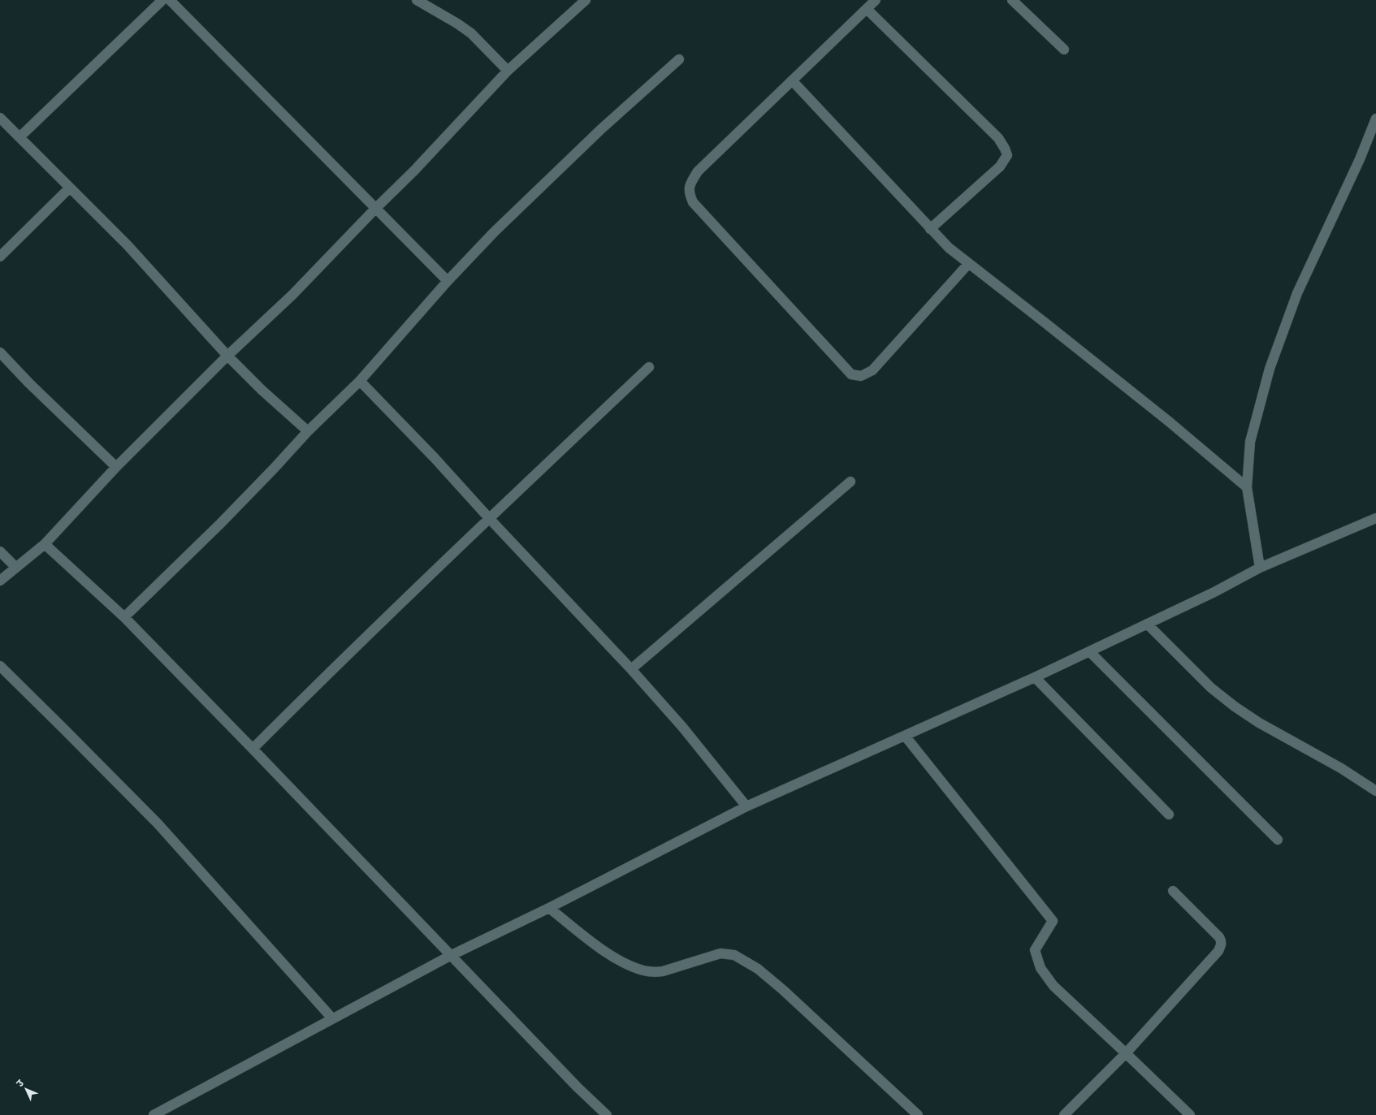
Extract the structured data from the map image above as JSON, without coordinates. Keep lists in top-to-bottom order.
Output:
{
  "north": "top left"
}
